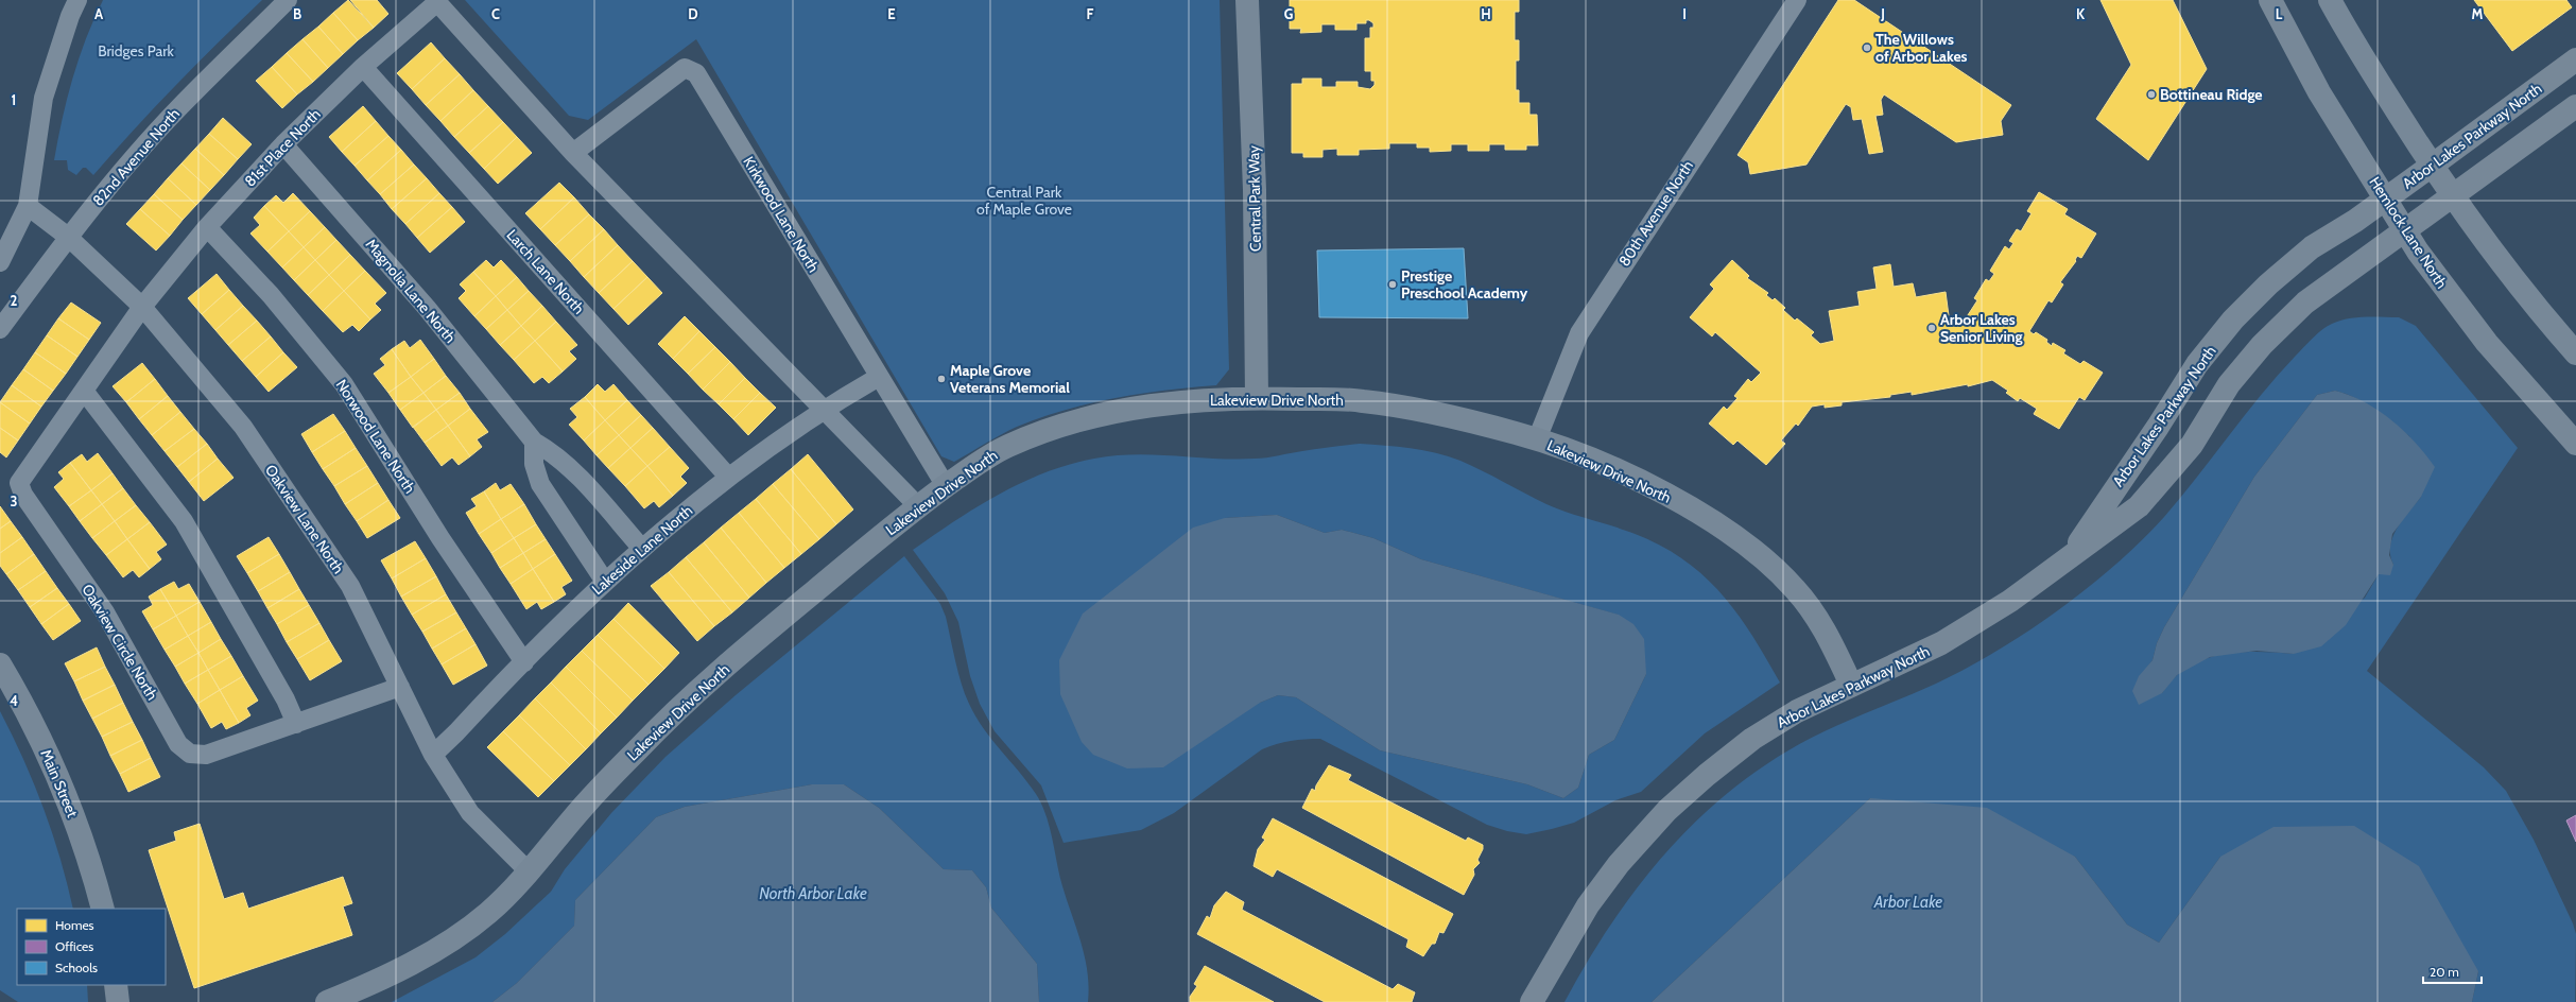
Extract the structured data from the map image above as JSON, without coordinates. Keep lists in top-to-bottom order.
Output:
{
  "streets": {
    "street": [
      "Arbor Lakes Parkway North",
      "81st Place North",
      "82nd Avenue North",
      "Central Park Way",
      "80th Avenue North",
      "Kirkwood Lane North",
      "Hemlock Lane North",
      "Larch Lane North",
      "Magnolia Lane North",
      "Lakeview Drive North",
      "Norwood Lane North",
      "Oakview Lane North",
      "Lakeside Lane North",
      "Oakview Circle North",
      "Main Street"
    ]
  },
  "crossings": [
    ["Arbor Lakes Parkway North", "Hemlock Lane North"],
    ["Arbor Lakes Parkway North", "Lakeview Drive North"],
    ["81st Place North", "Larch Lane North"],
    ["81st Place North", "Magnolia Lane North"],
    ["81st Place North", "Norwood Lane North"],
    ["81st Place North", "Oakview Lane North"],
    ["81st Place North", "Oakview Circle North"],
    ["82nd Avenue North", "Oakview Lane North"],
    ["Central Park Way", "Lakeview Drive North"],
    ["80th Avenue North", "Lakeview Drive North"],
    ["Kirkwood Lane North", "Lakeview Drive North"],
    ["Kirkwood Lane North", "Lakeside Lane North"],
    ["Larch Lane North", "Lakeside Lane North"],
    ["Magnolia Lane North", "Lakeside Lane North"],
    ["Lakeview Drive North", "Oakview Lane North"],
    ["Norwood Lane North", "Lakeside Lane North"],
    ["Oakview Lane North", "Lakeside Lane North"],
    ["Oakview Lane North", "Oakview Circle North"]
  ],
  "water": ["North Arbor Lake", "Arbor Lake"],
  "parks": ["Bridges Park", "Central Park of Maple Grove"],
  "places": [
    "The Willows of Arbor Lakes",
    "Bottineau Ridge",
    "Prestige Preschool Academy",
    "Arbor Lakes Senior Living",
    "Maple Grove Veterans Memorial"
  ],
  "legend": ["Homes", "Offices", "Schools"],
  "scale_bar": "20 m",
  "grid": {
    "columns": [
      "A",
      "B",
      "C",
      "D",
      "E",
      "F",
      "G",
      "H",
      "I",
      "J",
      "K",
      "L",
      "M"
    ],
    "rows": [
      "1",
      "2",
      "3",
      "4"
    ]
  }
}
